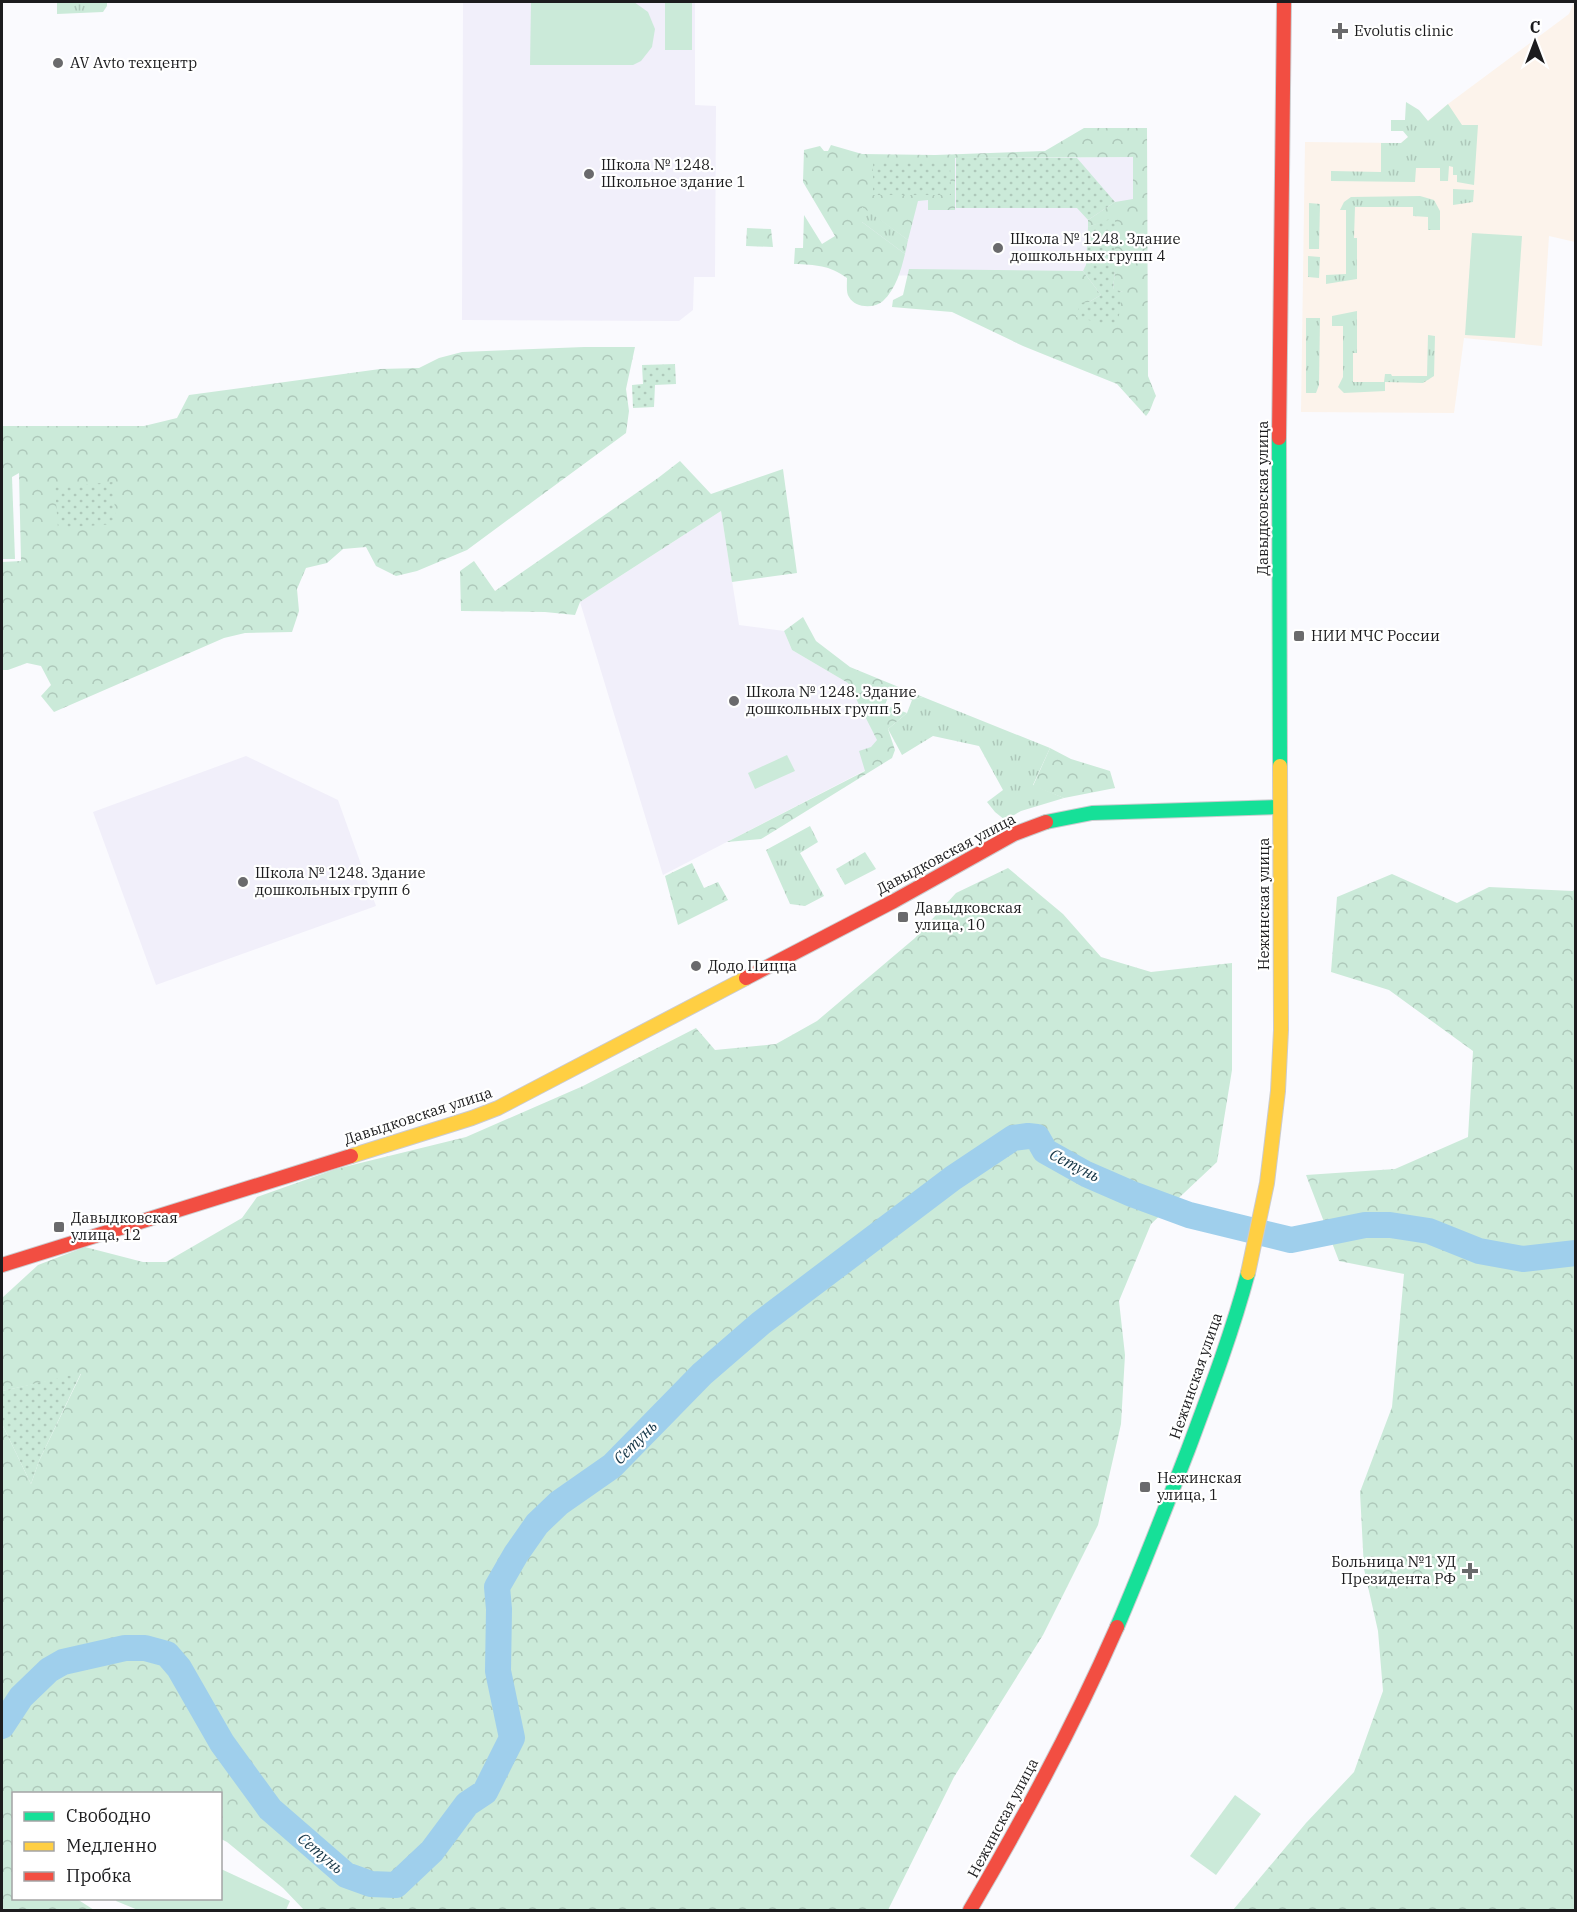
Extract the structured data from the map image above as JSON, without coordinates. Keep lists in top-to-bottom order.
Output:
{
  "streets": {
    "street": ["Давыдковская улица", "Нежинская улица"]
  },
  "crossings": [
    ["Давыдковская улица", "Нежинская улица"]
  ],
  "water": ["Сетунь"],
  "places": {
    "health": ["Evolutis clinic", "Больница №1 УД Президента РФ"],
    "other": [
      "AV Avto техцентр",
      "Школа № 1248. Школьное здание 1",
      "Школа № 1248. Здание дошкольных групп 4",
      "Школа № 1248. Здание дошкольных групп 5",
      "Школа № 1248. Здание дошкольных групп 6",
      "Додо Пицца"
    ],
    "transit": [
      "НИИ МЧС России",
      "Давыдковская улица, 10",
      "Давыдковская улица, 12",
      "Нежинская улица, 1"
    ]
  },
  "legend": ["Свободно", "Медленно", "Пробка"],
  "north": "top"
}
